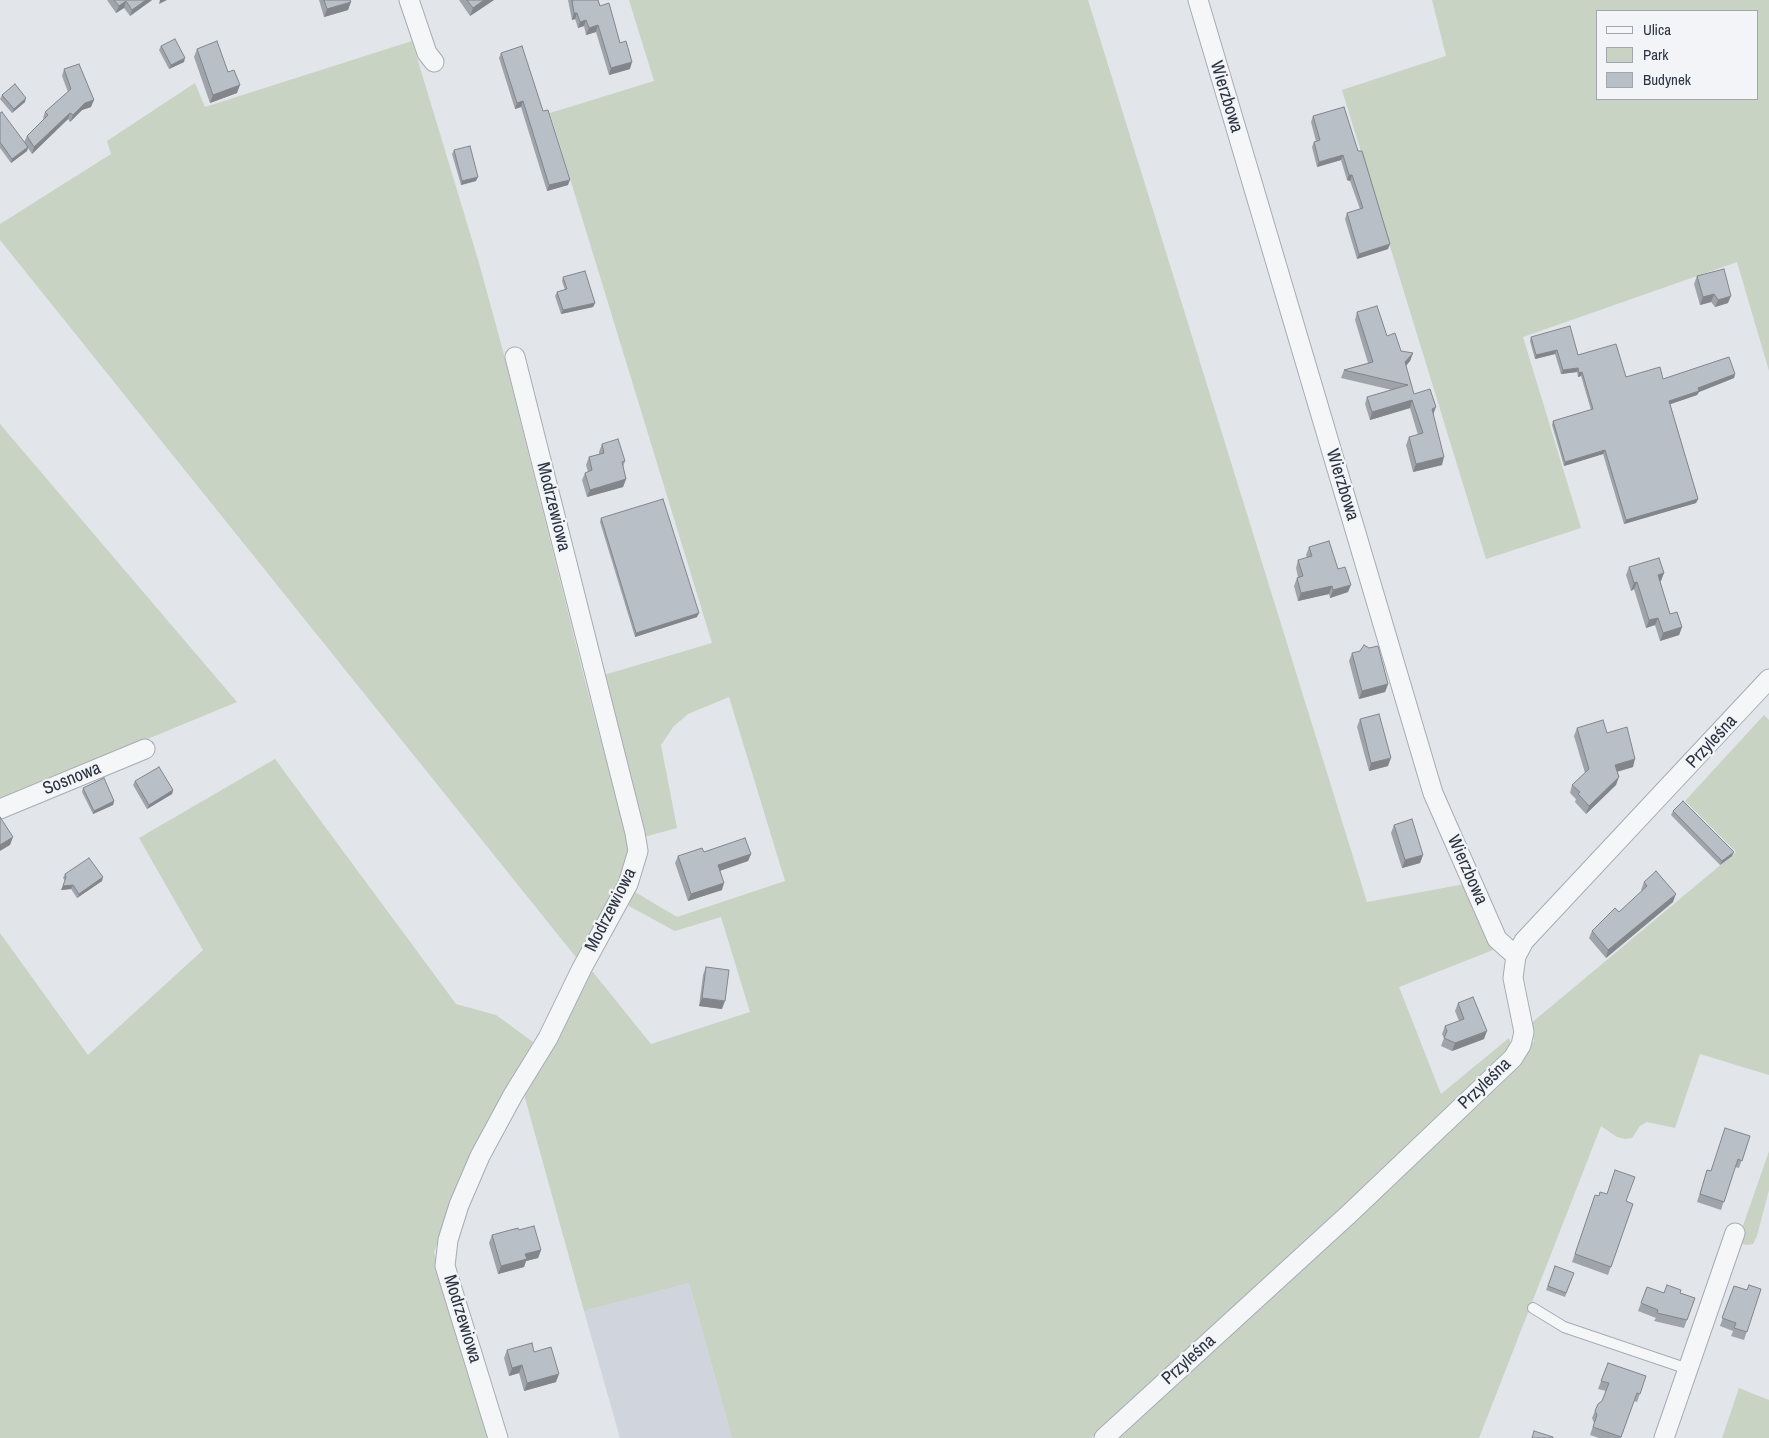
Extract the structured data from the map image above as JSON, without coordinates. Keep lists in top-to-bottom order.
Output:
{
  "streets": {
    "street": [
      "Wierzbowa",
      "Modrzewiowa",
      "Przyleśna",
      "Sosnowa"
    ]
  },
  "crossings": [
    ["Wierzbowa", "Przyleśna"]
  ],
  "legend": ["Ulica", "Park", "Budynek"]
}
